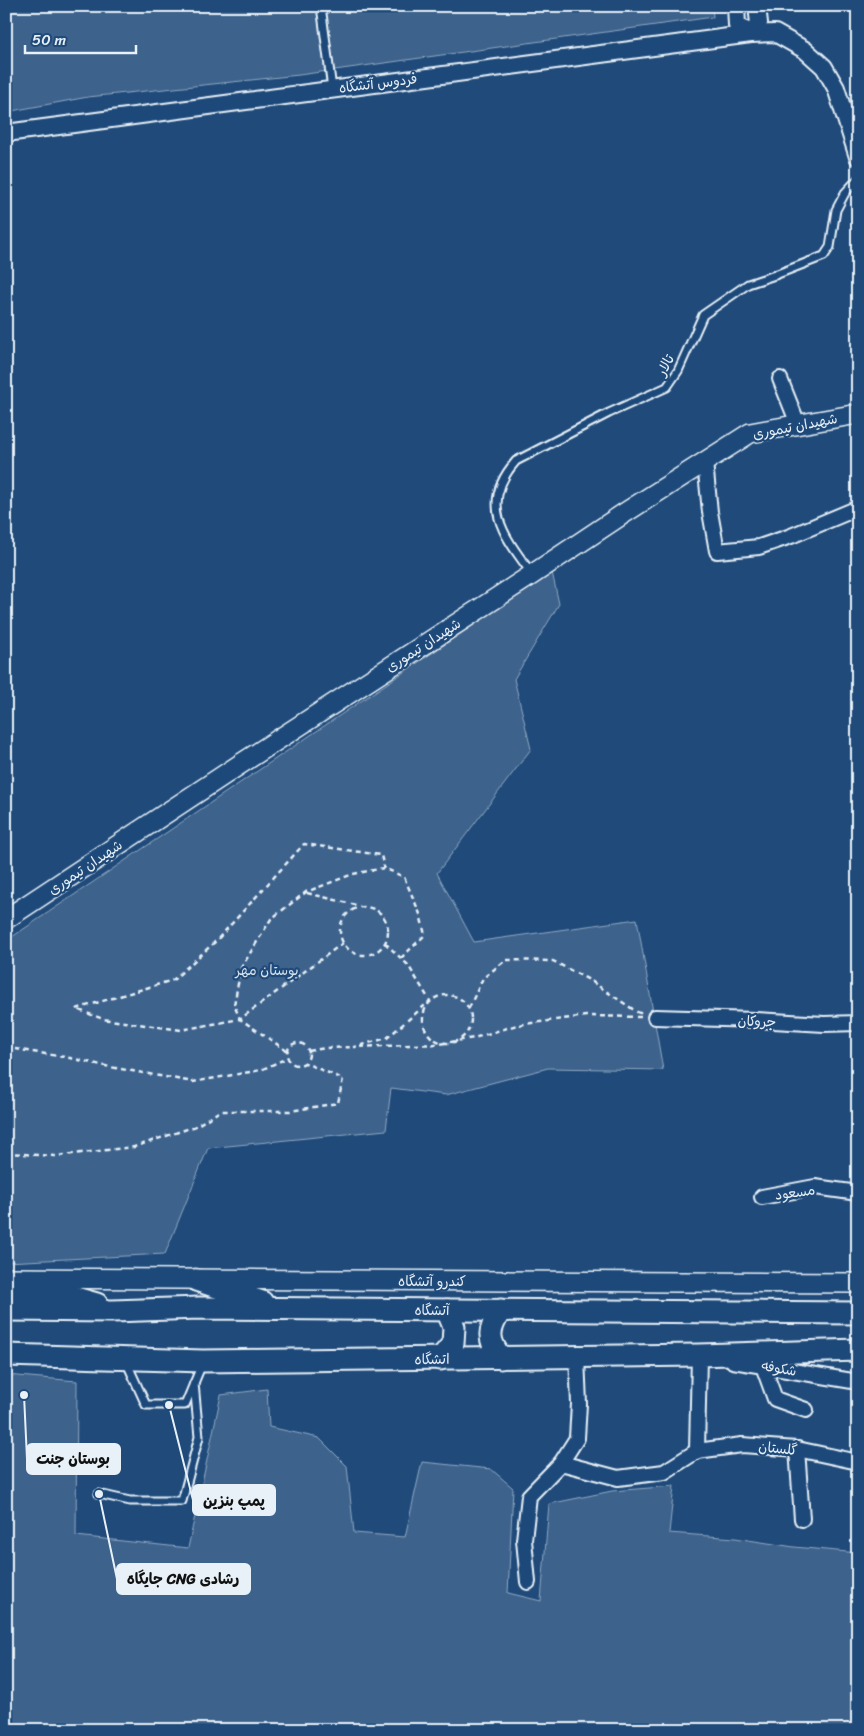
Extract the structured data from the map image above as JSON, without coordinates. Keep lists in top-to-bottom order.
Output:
{
  "streets": {
    "main road": [
      "شهیدان تیموری",
      "کندرو آتشگاه",
      "آتشگاه",
      "اتشگاه"
    ],
    "street": [
      "فردوس آتشگاه",
      "جروکان",
      "مسعود",
      "شکوفه",
      "گلستان"
    ],
    "lane": ["تالار"]
  },
  "crossings": [
    ["تالار", "شهیدان تیموری"],
    ["اتشگاه", "شکوفه"]
  ],
  "parks": ["بوستان مهر"],
  "places": ["بوستان جنت", "پمپ بنزین", "جایگاه CNG رشادی"],
  "scale_bar": "50 m"
}
